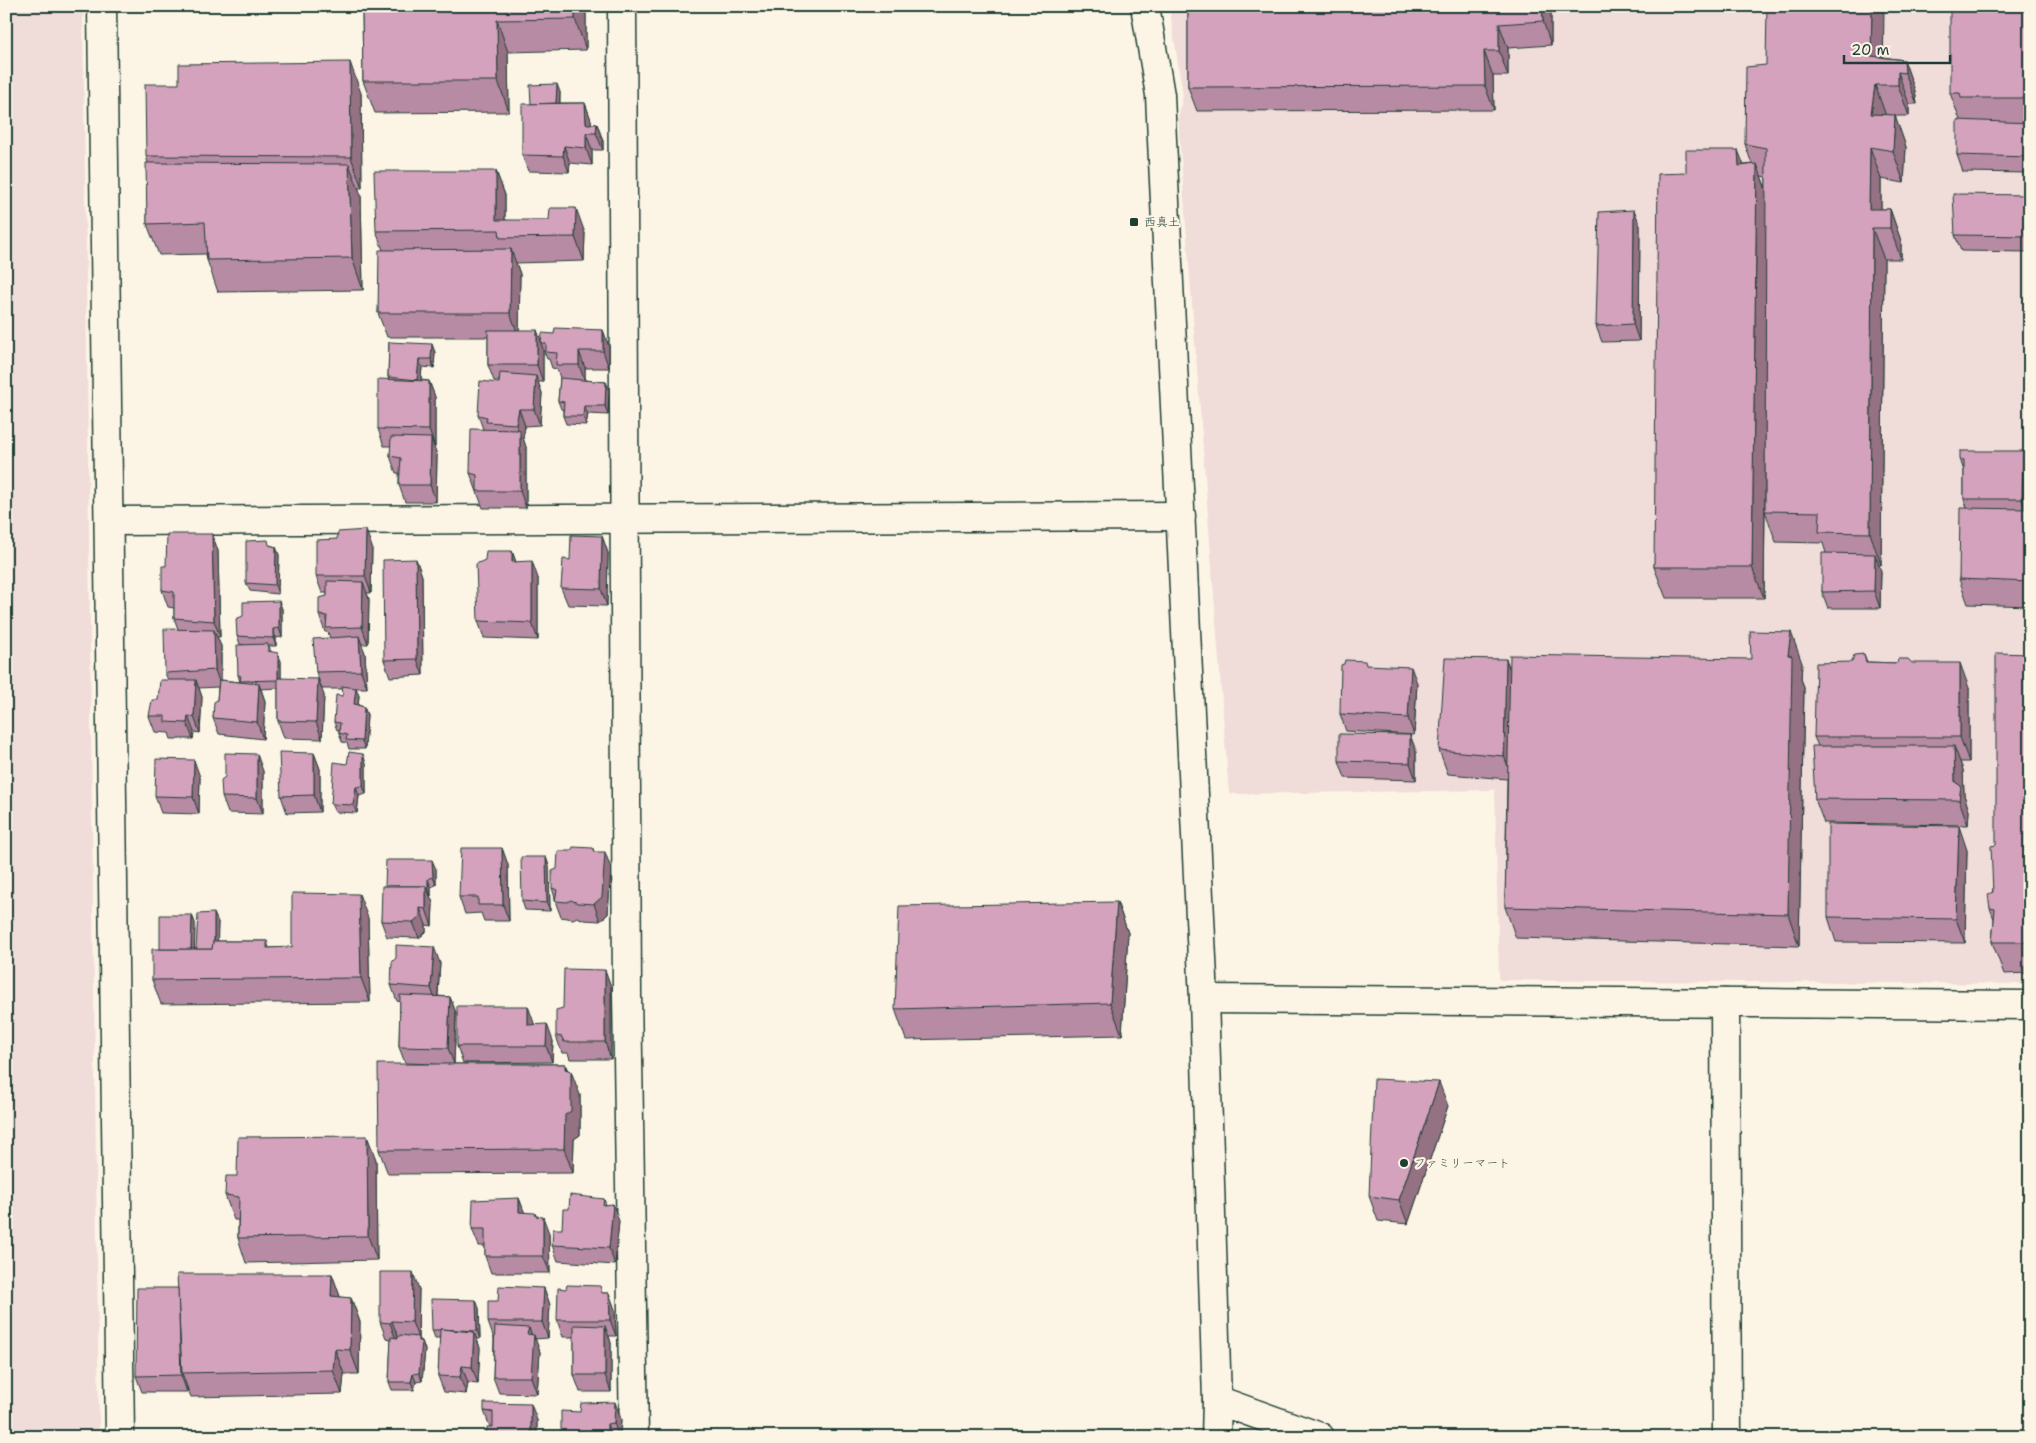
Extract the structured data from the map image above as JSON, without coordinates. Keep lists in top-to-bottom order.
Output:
{
  "places": {
    "transit": ["西真土"],
    "other": ["ファミリーマート"]
  },
  "scale_bar": "20 m"
}
